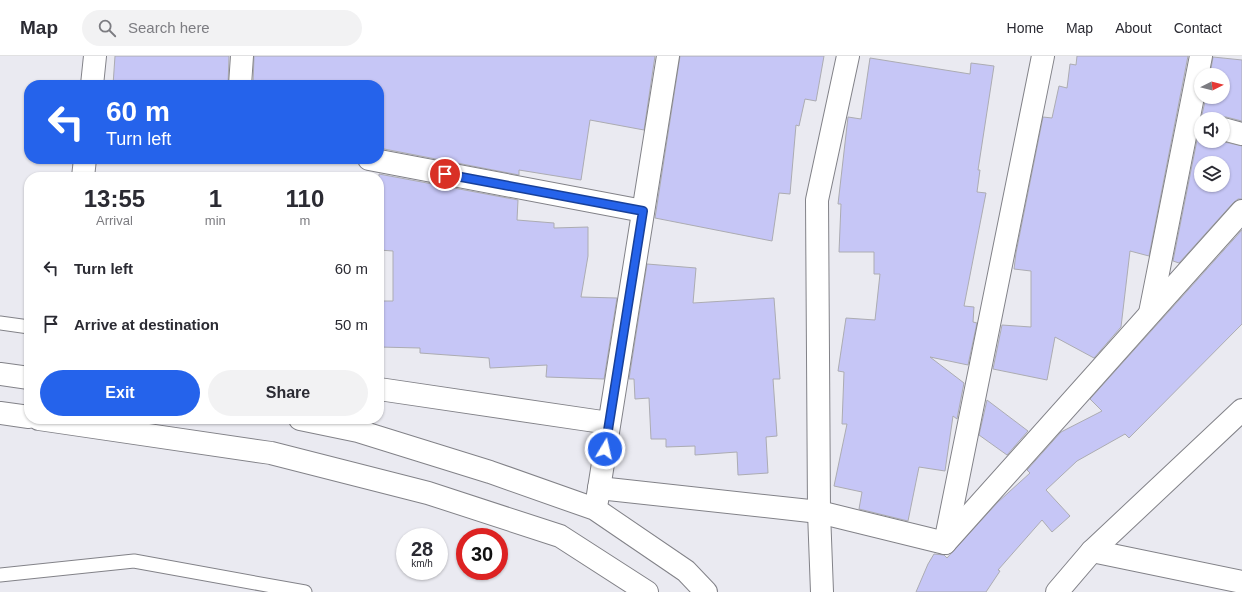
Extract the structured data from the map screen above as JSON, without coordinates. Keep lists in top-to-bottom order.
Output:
{
  "north": "right",
  "page": {
    "header": "Map",
    "search": "Search here",
    "nav": [
      "Home",
      "Map",
      "About",
      "Contact"
    ],
    "turn": ["60 m", "Turn left"],
    "eta": [
      "13:55",
      "Arrival",
      "1",
      "min",
      "110",
      "m"
    ],
    "list": [
      {
        "name": "Turn left",
        "value": "60 m"
      },
      {
        "name": "Arrive at destination",
        "value": "50 m"
      }
    ],
    "buttons": ["Exit", "Share"],
    "speed": "28 km/h",
    "limit": "30"
  }
}
